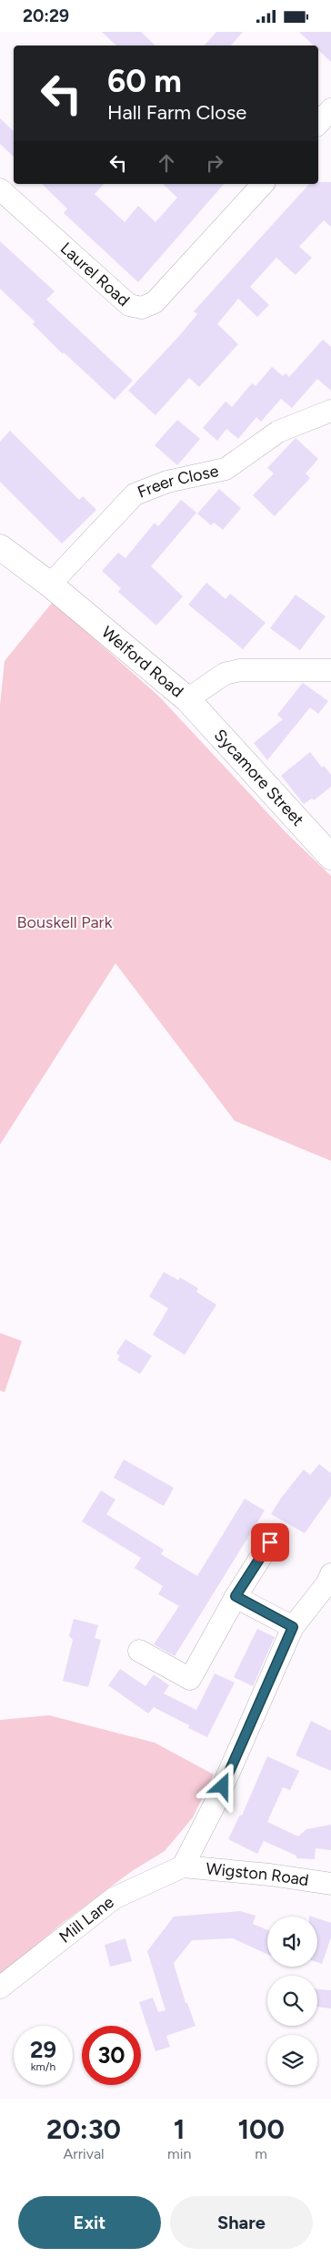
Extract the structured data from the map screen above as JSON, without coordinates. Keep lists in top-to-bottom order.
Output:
{
  "streets": {
    "street": [
      "Laurel Road",
      "Freer Close",
      "Welford Road",
      "Sycamore Street",
      "Wigston Road",
      "Mill Lane"
    ]
  },
  "crossings": [
    ["Freer Close", "Welford Road"],
    ["Welford Road", "Sycamore Street"],
    ["Wigston Road", "Mill Lane"]
  ],
  "parks": ["Bouskell Park"],
  "page": {
    "status": "20:29",
    "turn": ["60 m", "Hall Farm Close"],
    "speed": "29 km/h",
    "limit": "30",
    "eta": [
      "20:30",
      "Arrival",
      "1",
      "min",
      "100",
      "m"
    ],
    "buttons": ["Exit", "Share"]
  }
}
